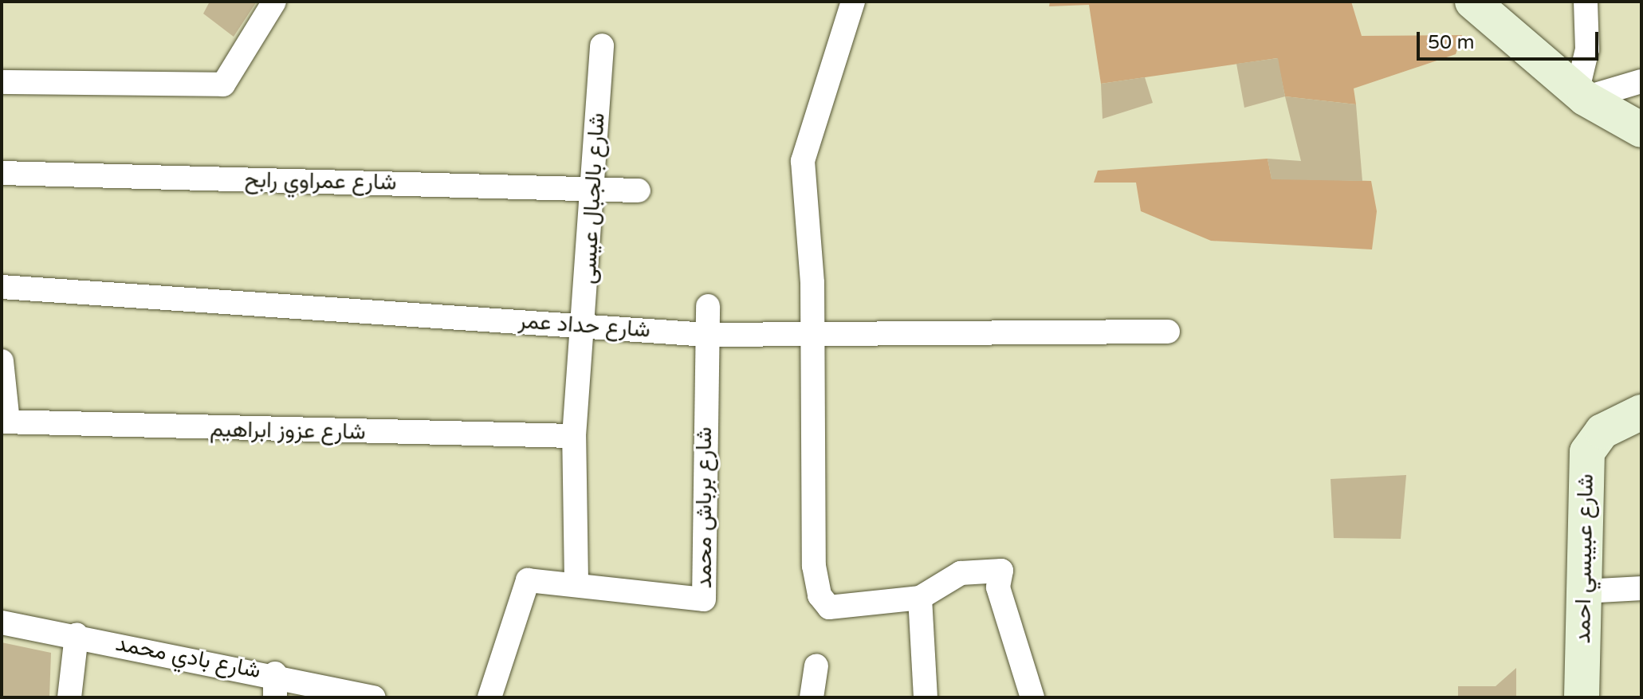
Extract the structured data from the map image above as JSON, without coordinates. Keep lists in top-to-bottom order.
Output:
{
  "streets": {
    "street": [
      "شارع عمراوي رابح",
      "شارع بالجبال عيسى",
      "شارع حداد عمر",
      "شارع عزوز ابراهيم",
      "شارع برباش محمد",
      "شارع عبيبسي احمد",
      "شارع بادي محمد"
    ]
  },
  "crossings": [
    ["شارع عمراوي رابح", "شارع بالجبال عيسى"],
    ["شارع بالجبال عيسى", "شارع حداد عمر"],
    ["شارع بالجبال عيسى", "شارع عزوز ابراهيم"],
    ["شارع بالجبال عيسى", "شارع برباش محمد"],
    ["شارع حداد عمر", "شارع برباش محمد"]
  ],
  "scale_bar": "50 m"
}
